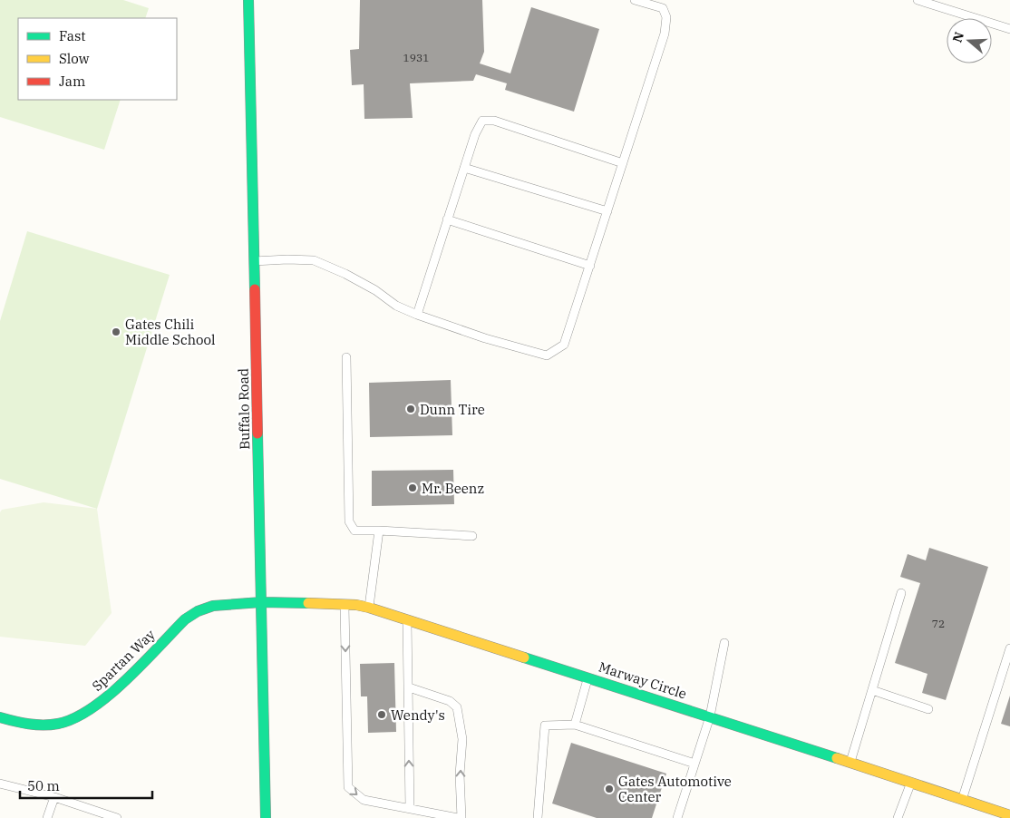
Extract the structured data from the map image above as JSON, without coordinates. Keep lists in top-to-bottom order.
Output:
{
  "streets": {
    "street": ["Buffalo Road", "Spartan Way", "Marway Circle"]
  },
  "crossings": [
    ["Buffalo Road", "Spartan Way"],
    ["Buffalo Road", "Marway Circle"],
    ["Spartan Way", "Marway Circle"]
  ],
  "places": [
    "Gates Chili Middle School",
    "Dunn Tire",
    "Mr. Beenz",
    "Wendy's",
    "Gates Automotive Center"
  ],
  "house_numbers": ["1931", "72"],
  "legend": ["Fast", "Slow", "Jam"],
  "scale_bar": "50 m",
  "north": "left"
}
